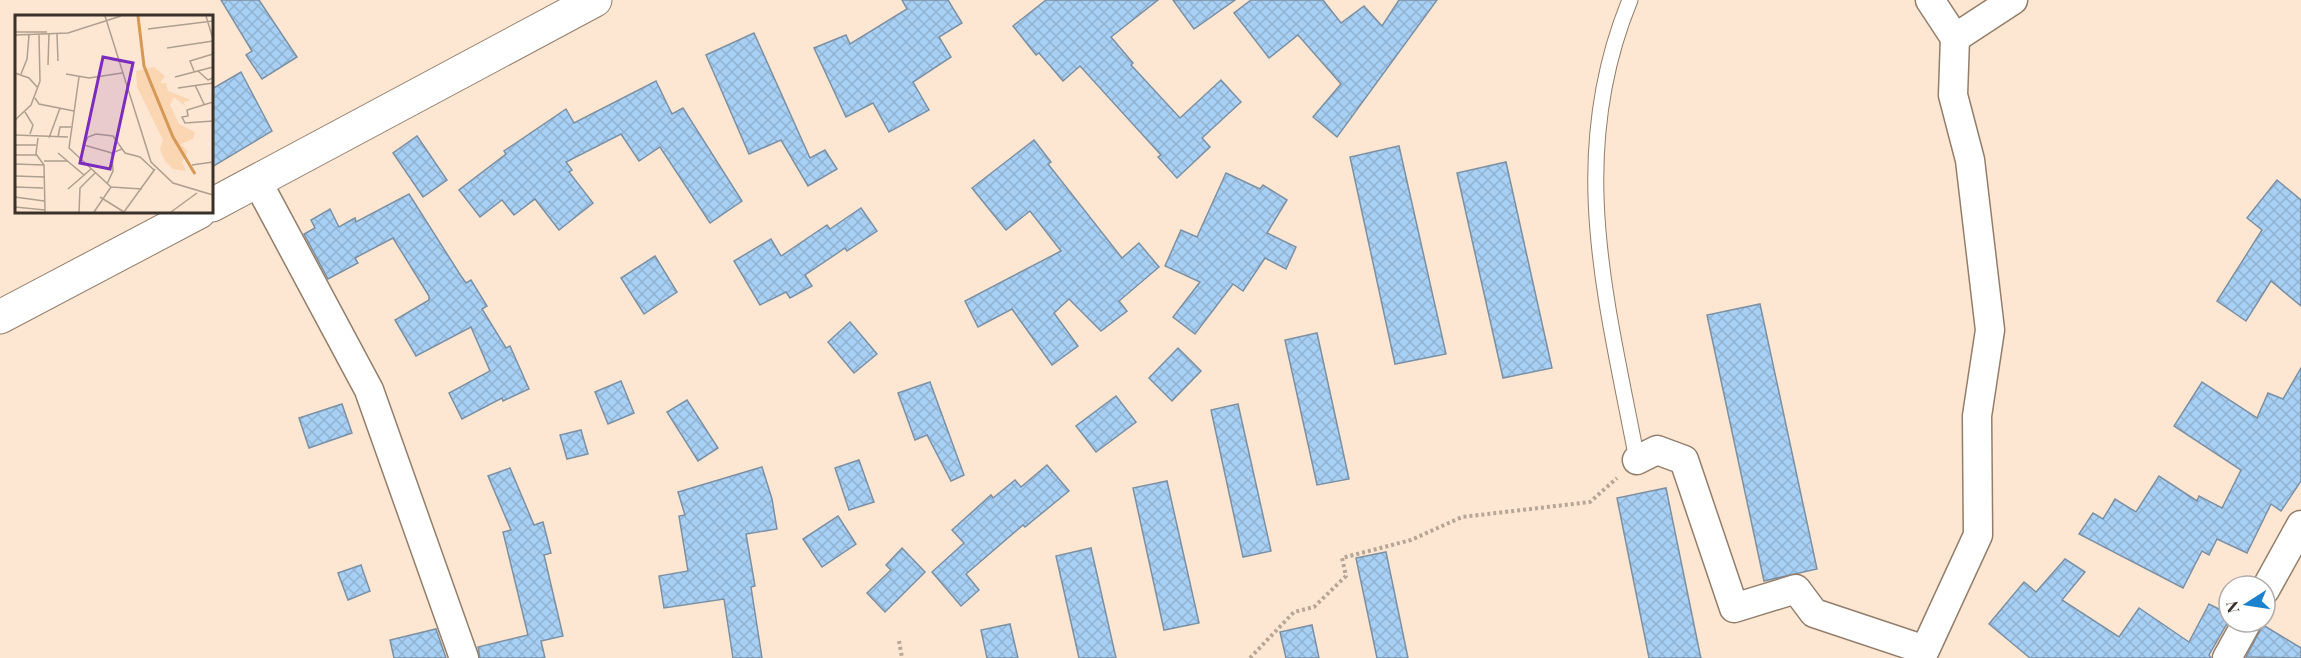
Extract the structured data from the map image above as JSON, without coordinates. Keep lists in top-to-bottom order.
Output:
{
  "north": "left"
}
